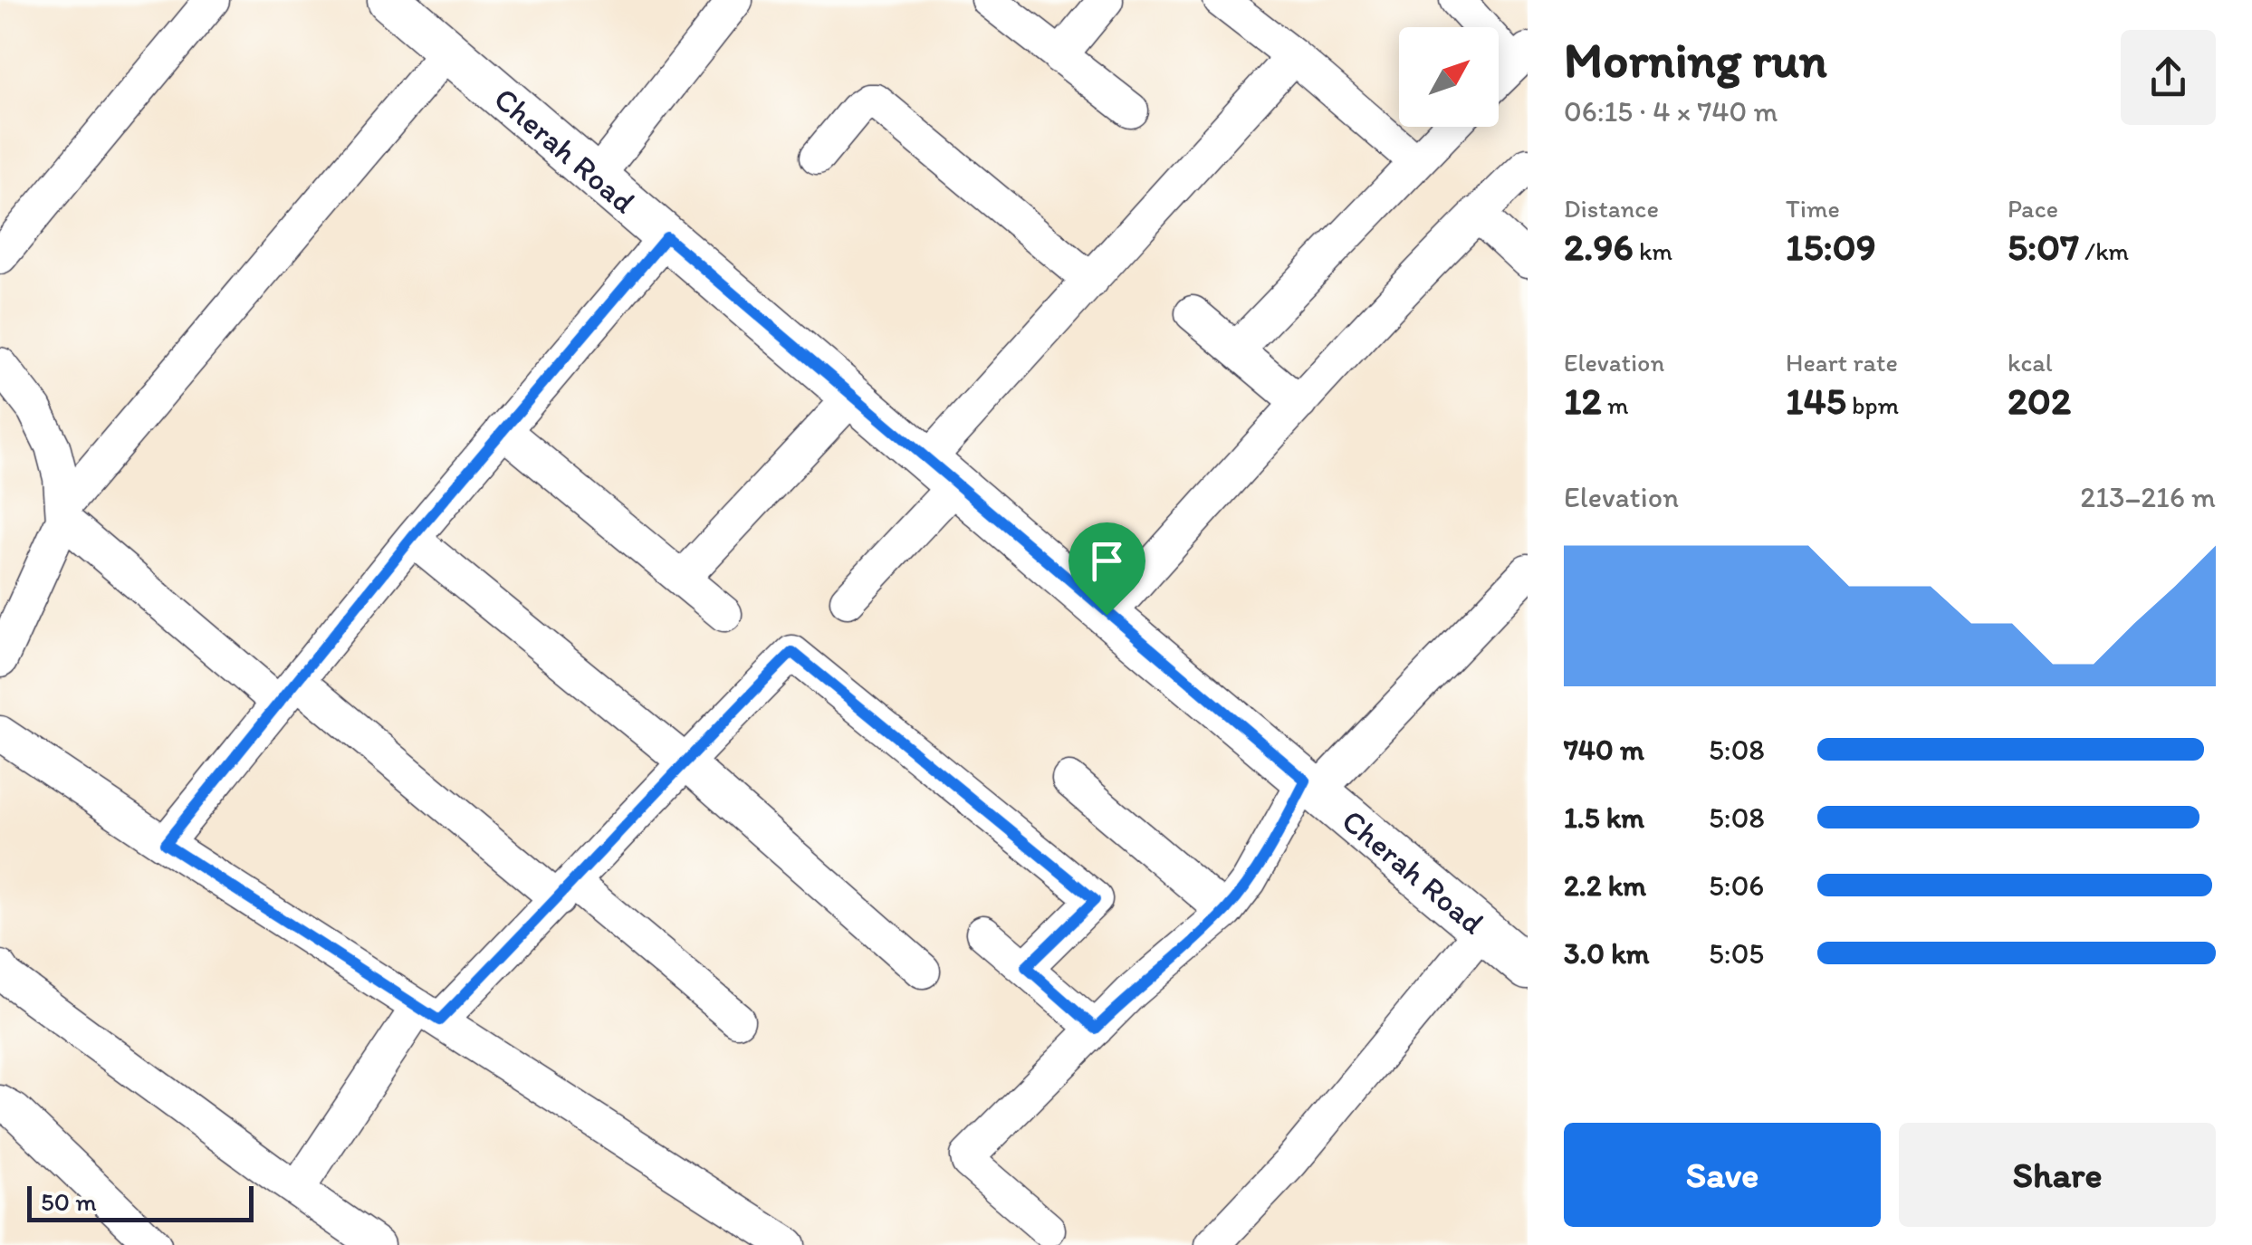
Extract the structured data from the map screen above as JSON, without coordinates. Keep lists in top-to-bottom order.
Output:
{
  "streets": {
    "street": ["Cherah Road"]
  },
  "scale_bar": "50 m",
  "north": "top right",
  "page": {
    "heading": ["Morning run", "06:15 · 4 × 740 m"],
    "stats": [
      ["Distance", "2.96 km"],
      ["Time", "15:09"],
      ["Pace", "5:07 /km"],
      ["Elevation", "12 m"],
      ["Heart rate", "145 bpm"],
      ["kcal", "202"]
    ],
    "chart": ["Elevation", "213–216 m"],
    "list": [
      {
        "name": "740 m",
        "note": "5:08"
      },
      {
        "name": "1.5 km",
        "note": "5:08"
      },
      {
        "name": "2.2 km",
        "note": "5:06"
      },
      {
        "name": "3.0 km",
        "note": "5:05"
      }
    ],
    "buttons": ["Save", "Share"],
    "scale": "50 m"
  }
}
